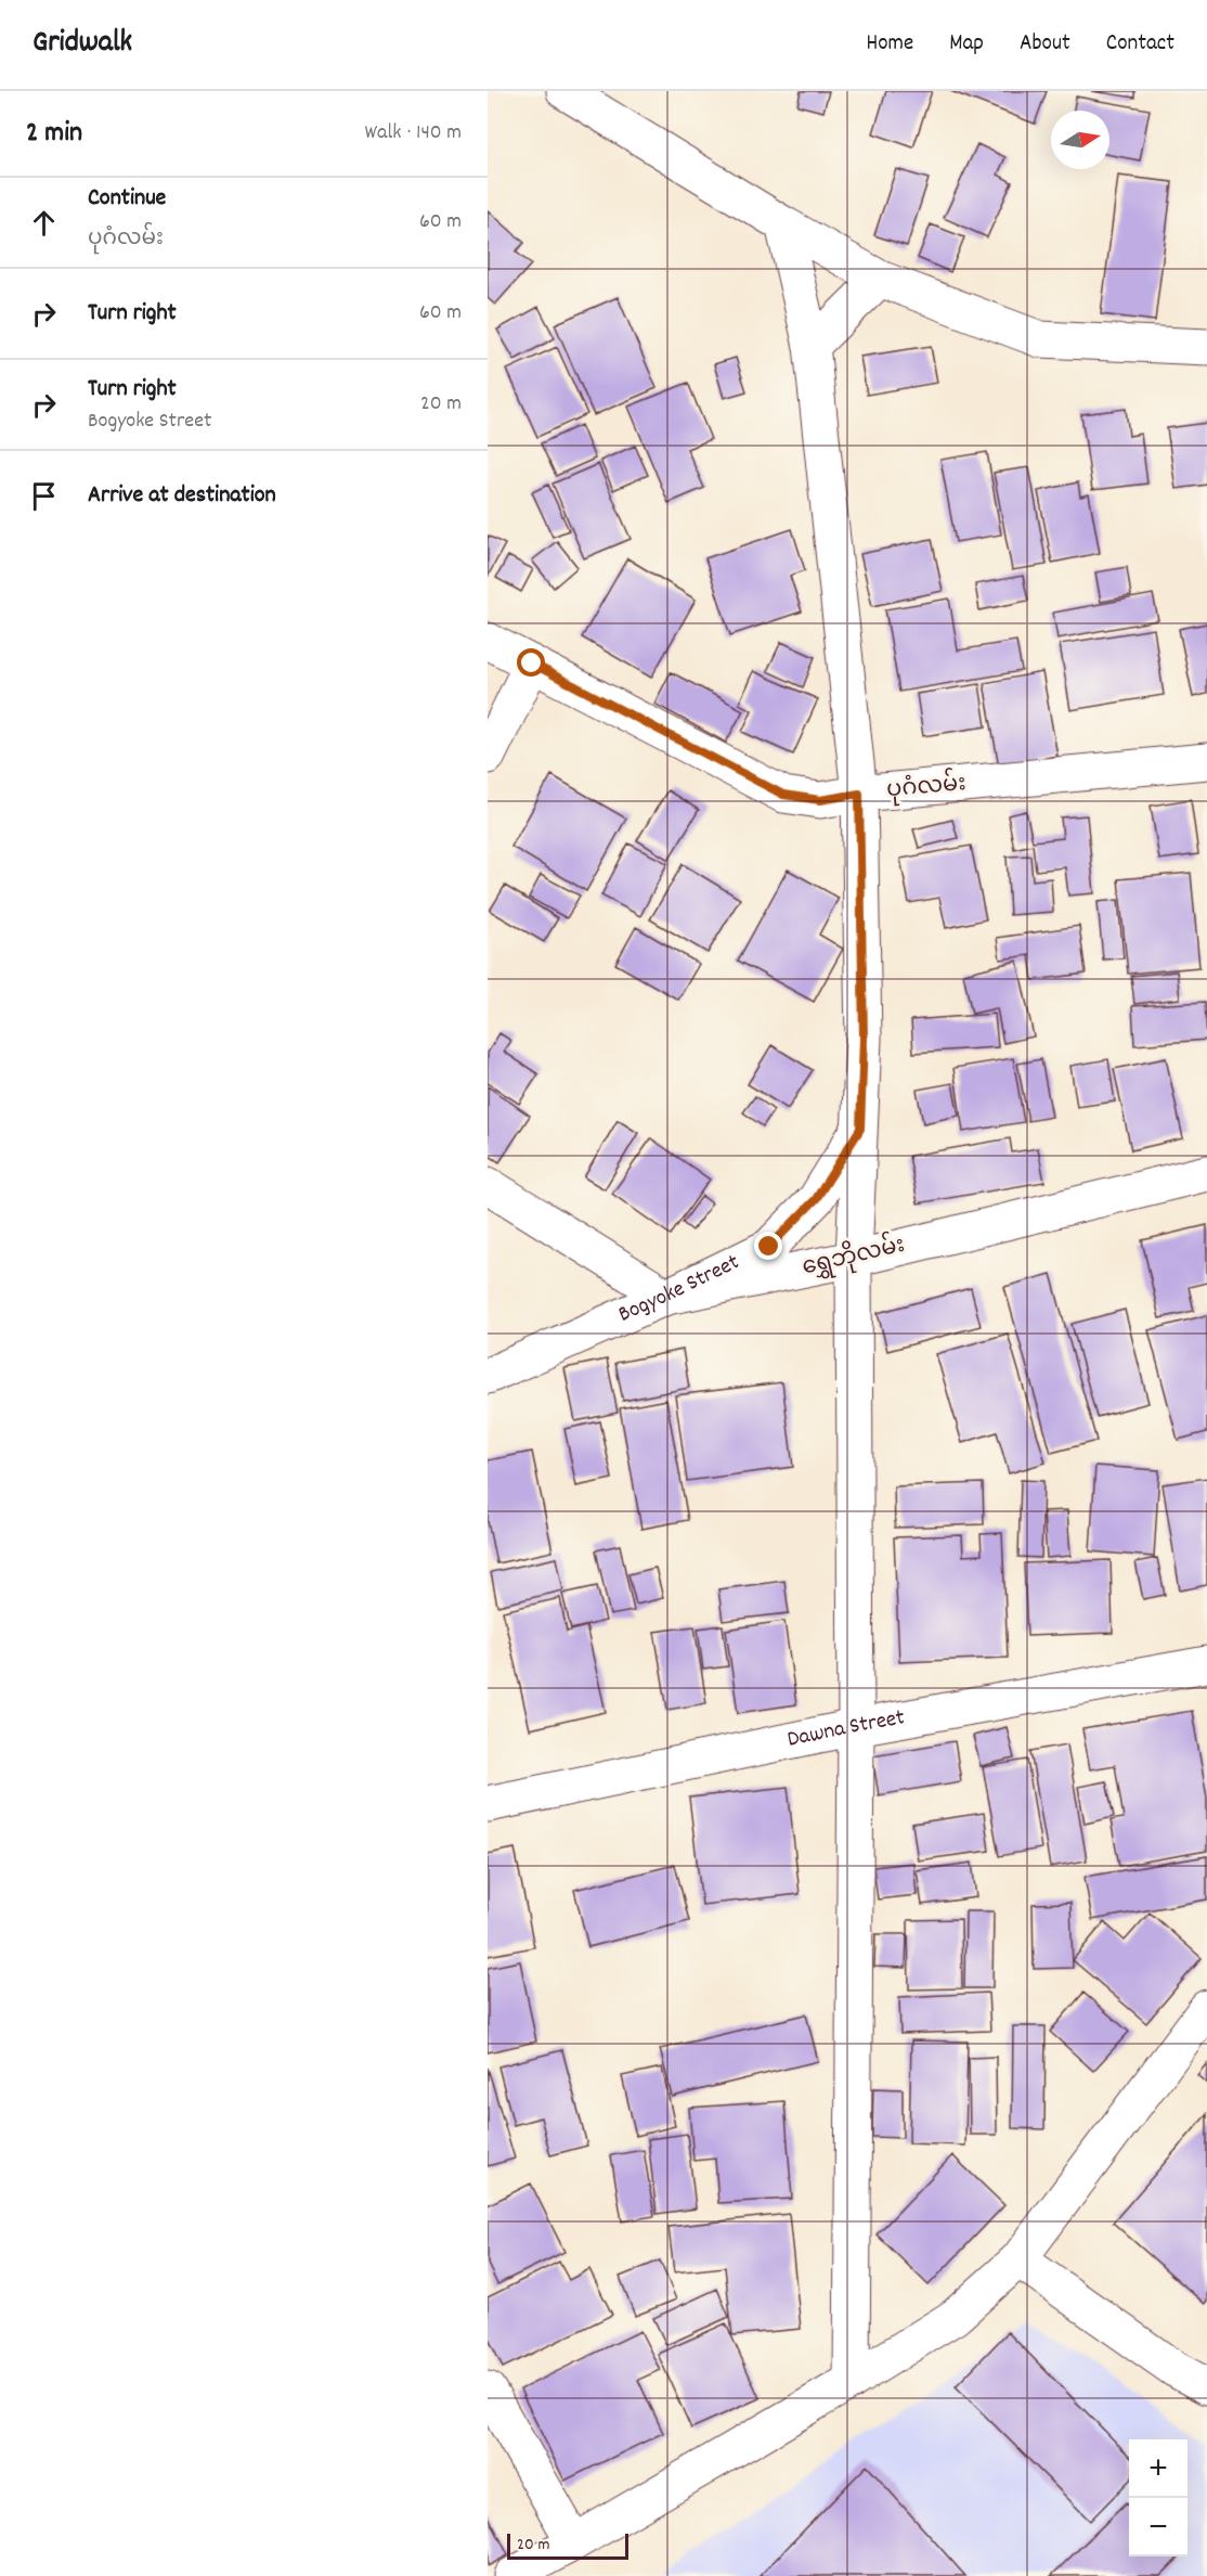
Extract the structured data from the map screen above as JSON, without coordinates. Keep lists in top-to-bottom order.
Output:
{
  "streets": {
    "street": [
      "ပုဂံလမ်း",
      "ရွှေဘိုလမ်း",
      "Bogyoke Street",
      "Dawna Street"
    ]
  },
  "crossings": [
    ["ရွှေဘိုလမ်း", "Bogyoke Street"]
  ],
  "scale_bar": "20 m",
  "north": "right",
  "page": {
    "header": "Gridwalk",
    "nav": [
      "Home",
      "Map",
      "About",
      "Contact"
    ],
    "heading": ["2 min", "Walk · 140 m"],
    "list": [
      ["Continue", "ပုဂံလမ်း", "60 m"],
      ["Turn right", "60 m"],
      ["Turn right", "Bogyoke Street", "20 m"],
      "Arrive at destination"
    ],
    "map_buttons": ["+", "−"],
    "scale": "20 m"
  }
}
